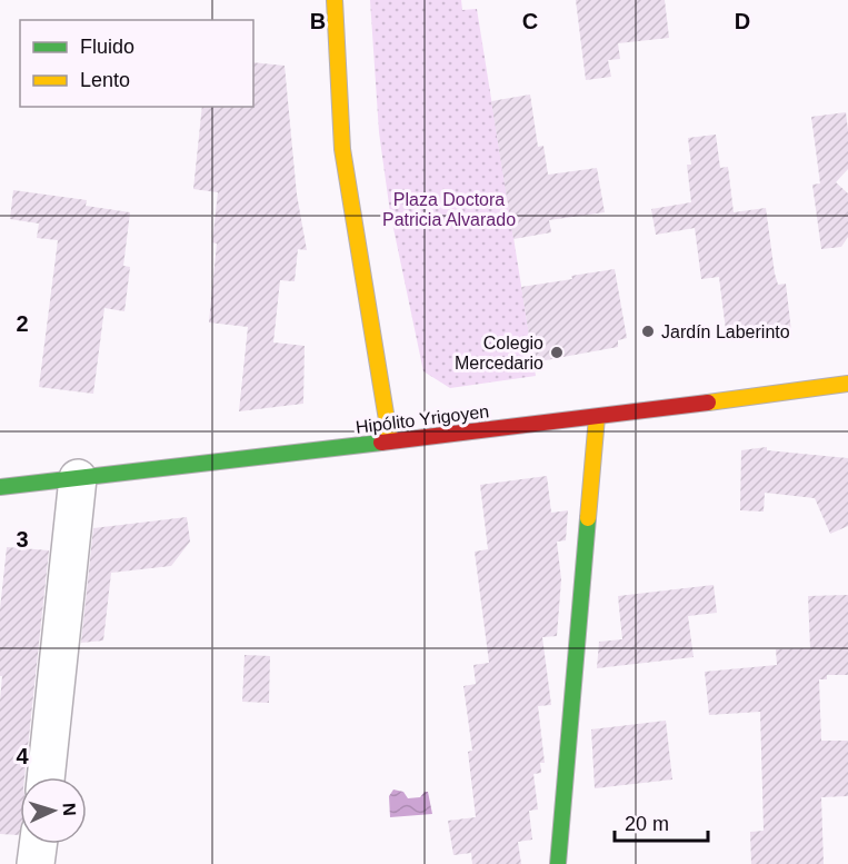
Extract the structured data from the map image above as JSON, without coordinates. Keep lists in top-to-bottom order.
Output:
{
  "streets": {
    "street": ["Hipólito Yrigoyen"]
  },
  "parks": ["Plaza Doctora Patricia Alvarado"],
  "places": ["Jardín Laberinto", "Colegio Mercedario"],
  "legend": ["Fluido", "Lento"],
  "scale_bar": "20 m",
  "north": "right",
  "grid": {
    "columns": ["B", "C", "D"],
    "rows": ["2", "3", "4"]
  }
}
